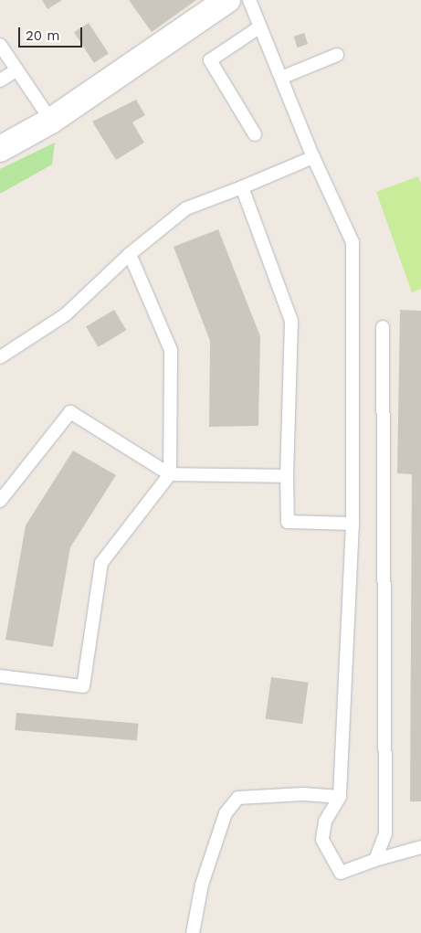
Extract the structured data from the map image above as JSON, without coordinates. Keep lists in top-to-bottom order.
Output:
{
  "scale_bar": "20 m"
}
